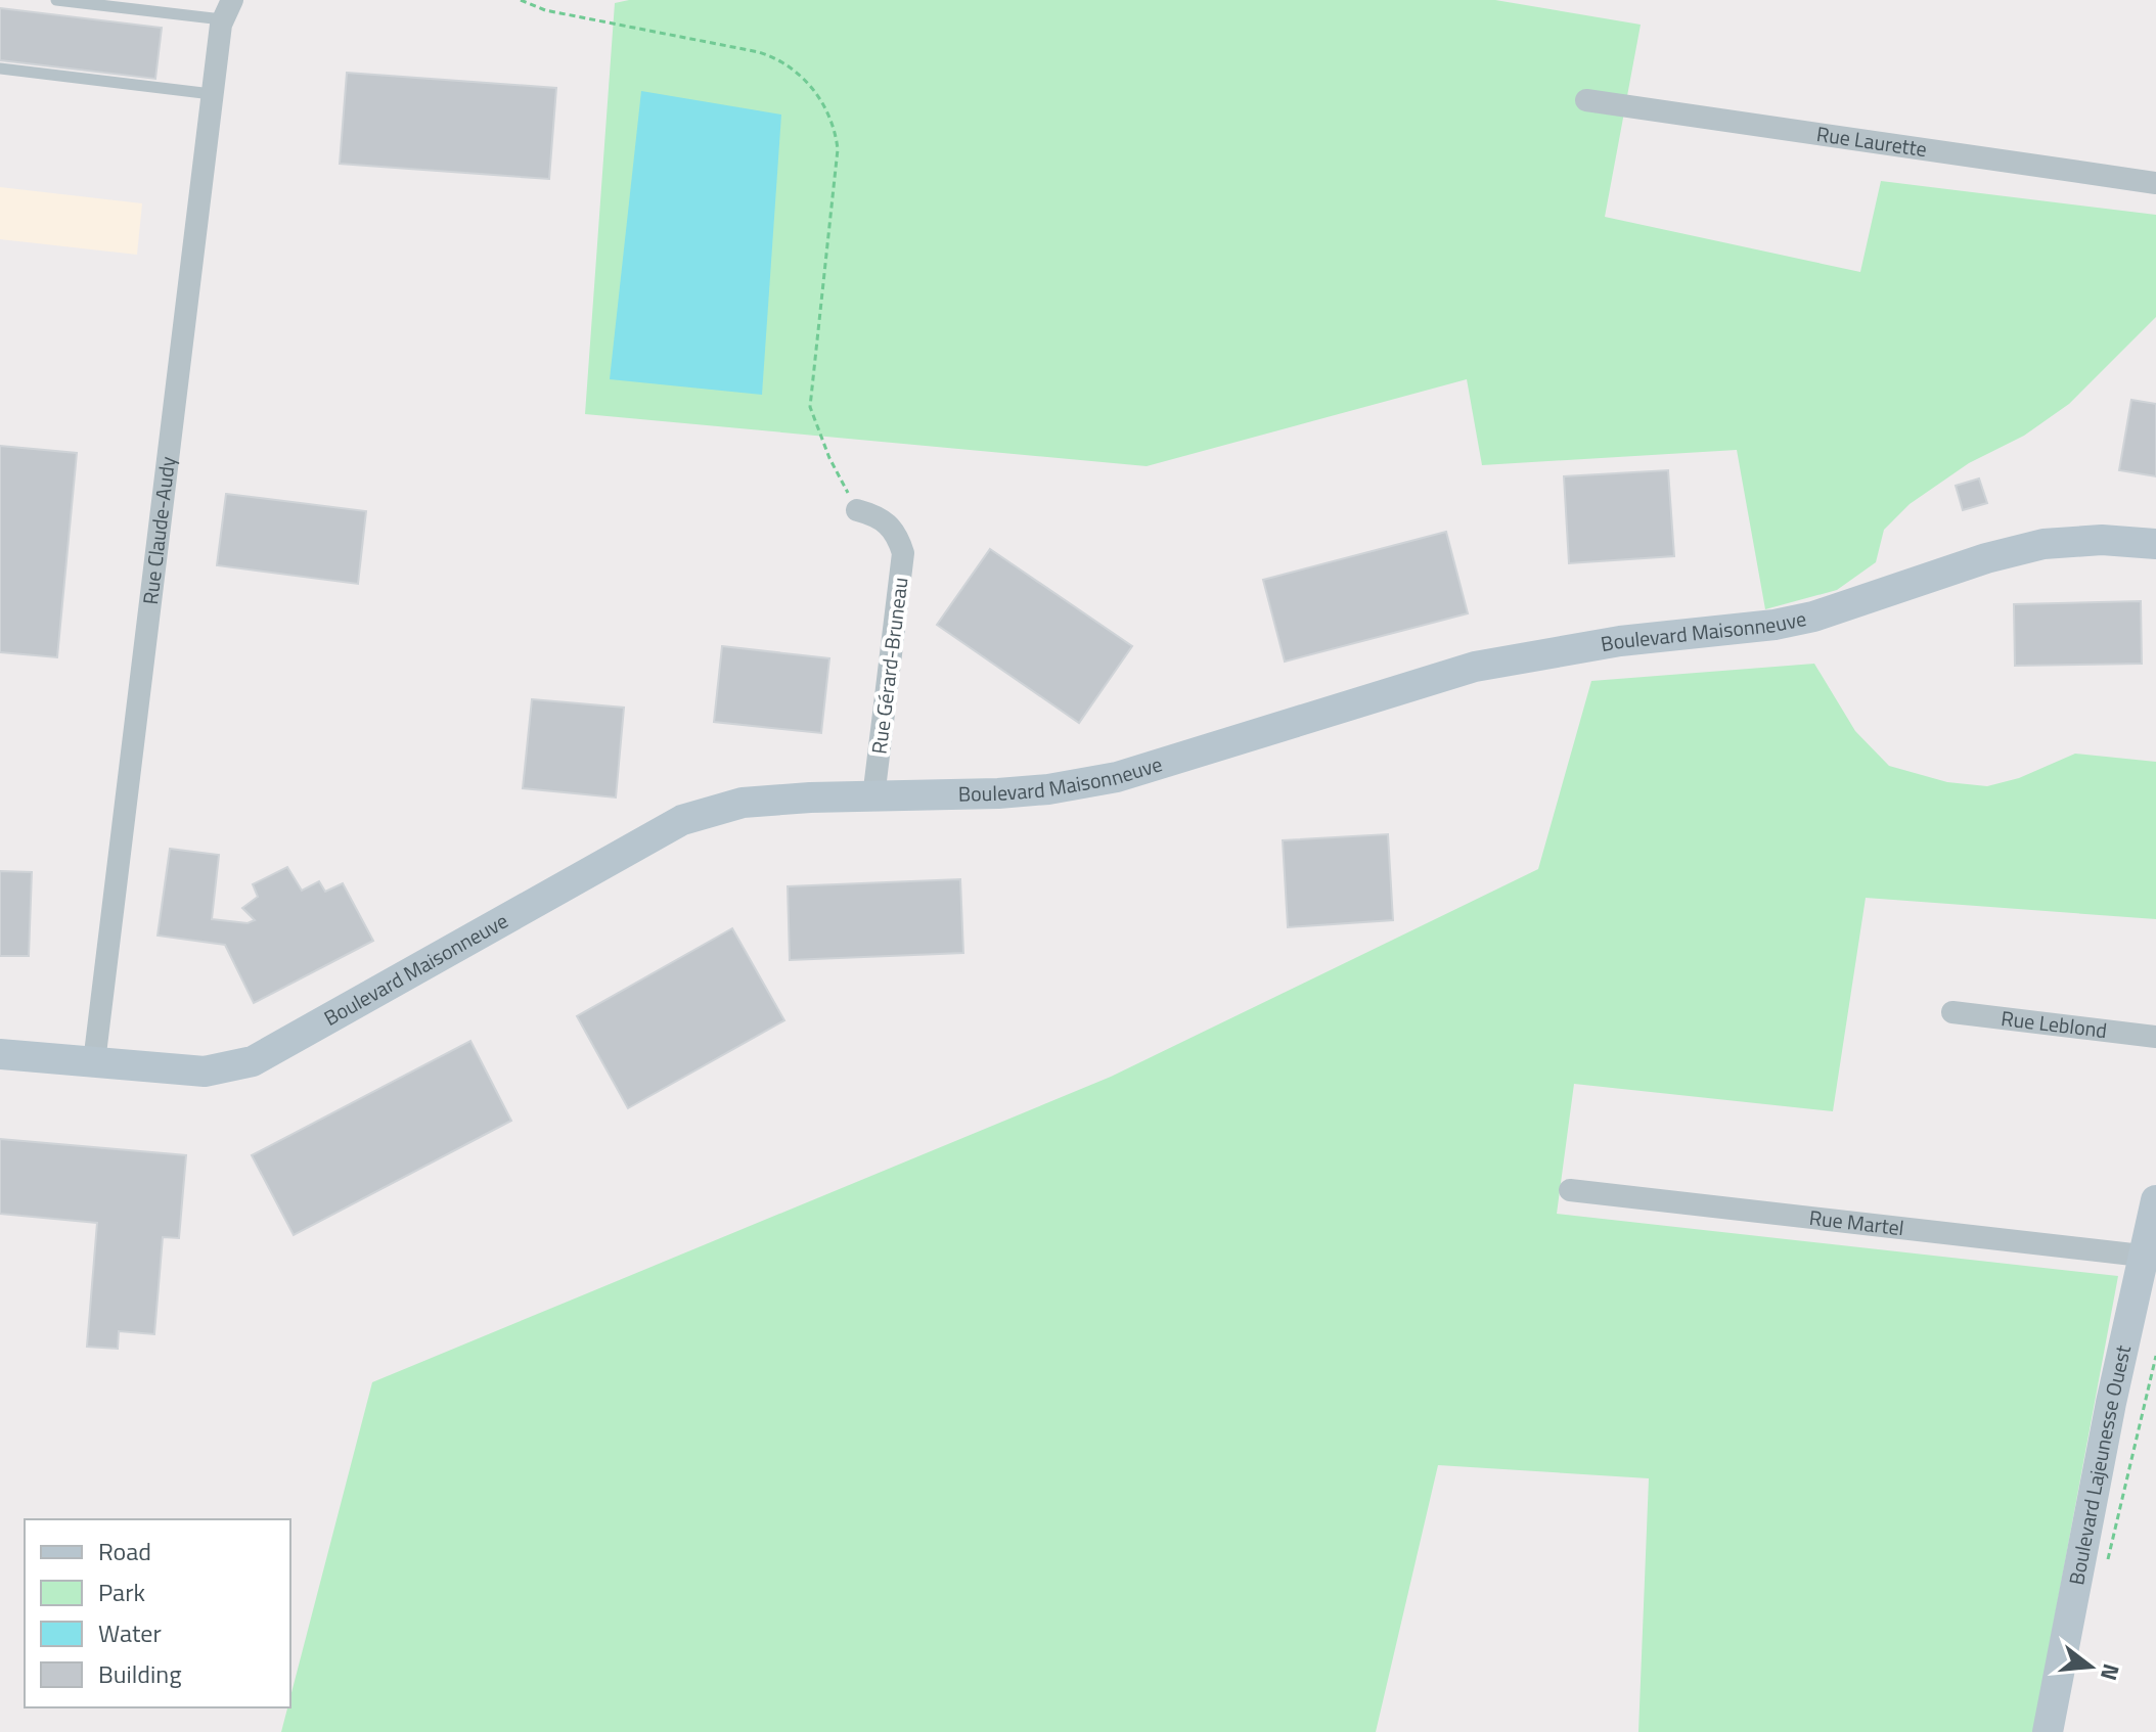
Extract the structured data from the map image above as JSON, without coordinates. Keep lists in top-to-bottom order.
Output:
{
  "streets": {
    "street": [
      "Rue Laurette",
      "Rue Claude-Audy",
      "Boulevard Maisonneuve",
      "Rue Gérard-Bruneau",
      "Rue Leblond",
      "Rue Martel",
      "Boulevard Lajeunesse Ouest"
    ]
  },
  "crossings": [
    ["Rue Claude-Audy", "Boulevard Maisonneuve"],
    ["Boulevard Maisonneuve", "Rue Gérard-Bruneau"],
    ["Rue Martel", "Boulevard Lajeunesse Ouest"]
  ],
  "legend": [
    "Road",
    "Park",
    "Water",
    "Building"
  ],
  "north": "right"
}
